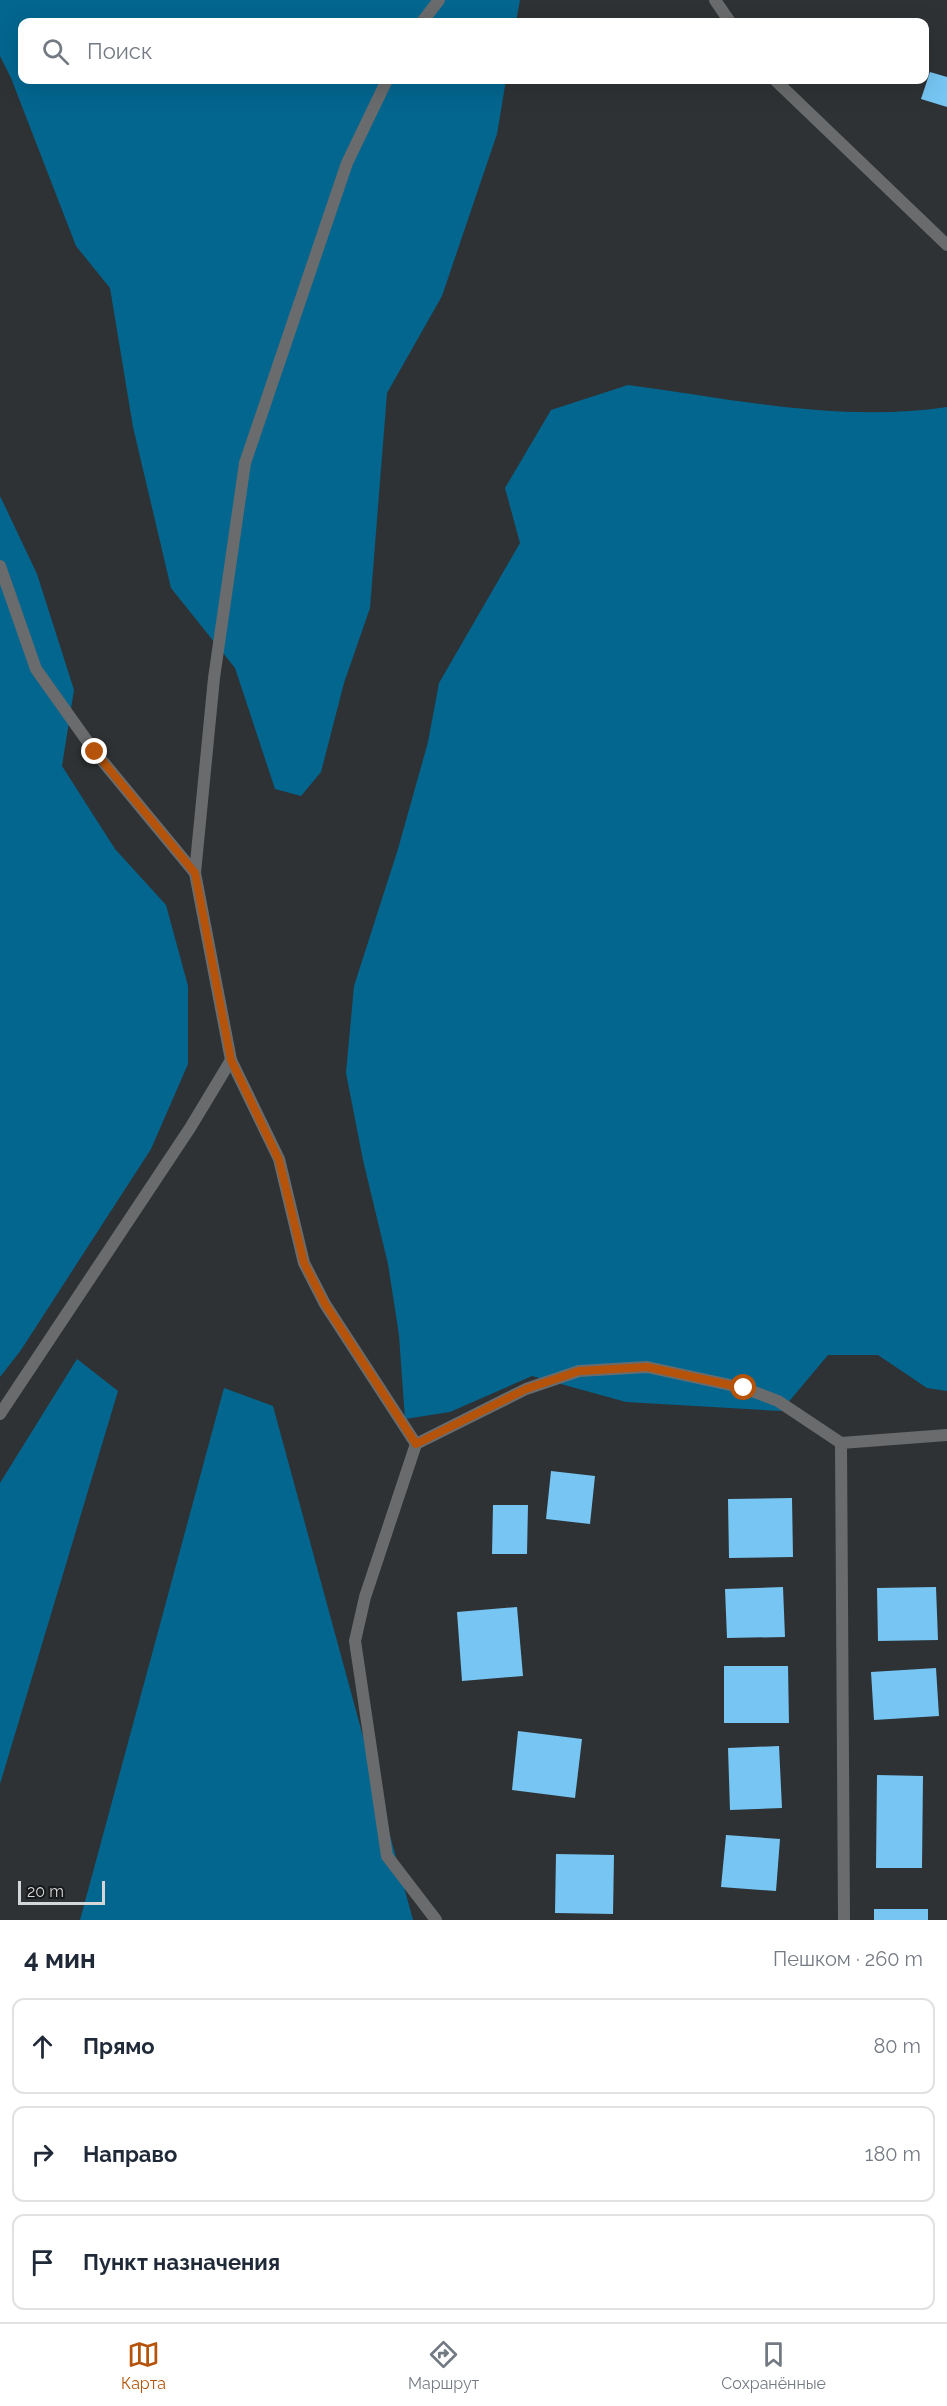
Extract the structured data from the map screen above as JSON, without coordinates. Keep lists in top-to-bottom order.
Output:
{
  "scale_bar": "20 m",
  "page": {
    "search": "Поиск",
    "scale": "20 m",
    "heading": ["4 мин", "Пешком · 260 m"],
    "list": [
      ["Прямо", "80 m"],
      ["Направо", "180 m"],
      "Пункт назначения"
    ],
    "nav": ["Карта", "Маршрут", "Сохранённые"]
  }
}
